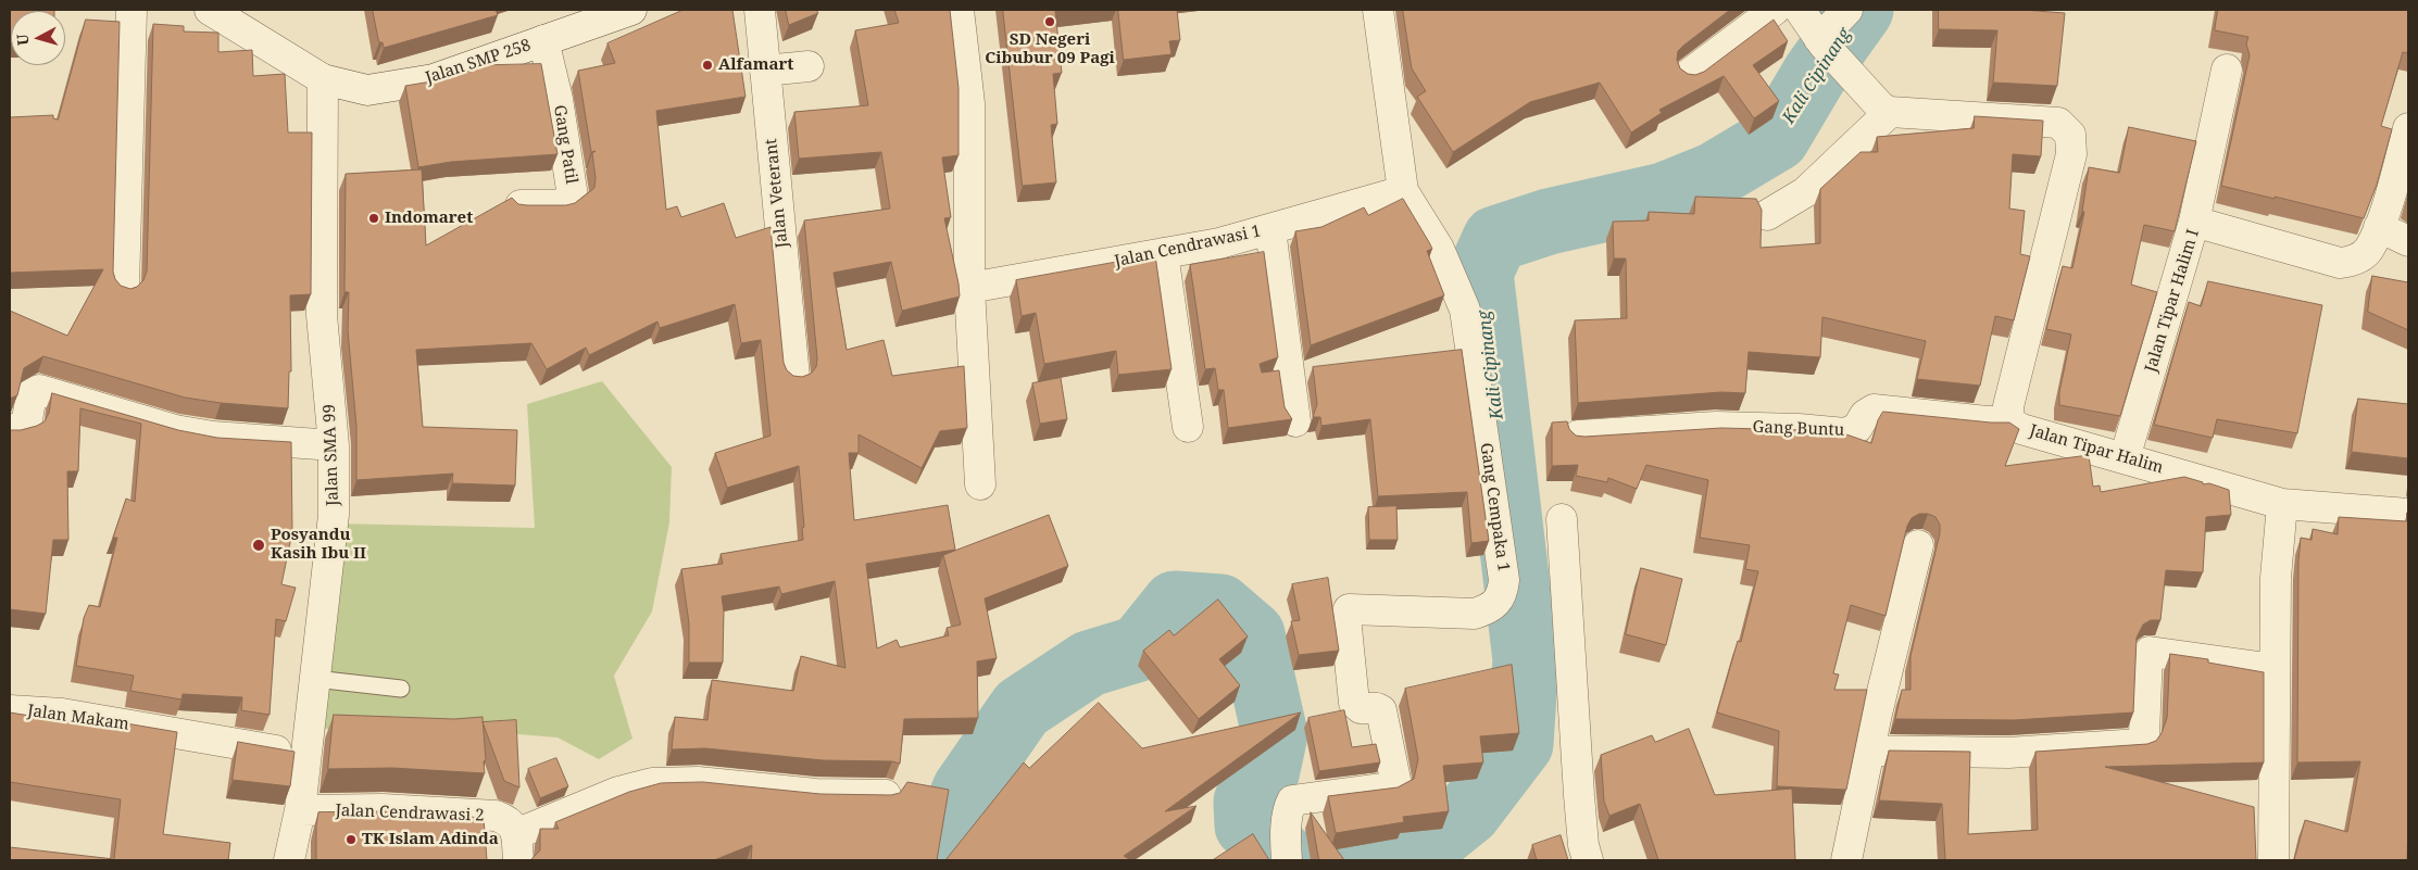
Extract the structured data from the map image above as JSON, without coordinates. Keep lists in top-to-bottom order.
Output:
{
  "streets": {
    "street": [
      "Jalan SMP 258",
      "Gang Patil",
      "Jalan Veterant",
      "Jalan Cendrawasi 1",
      "Jalan Tipar Halim I",
      "Gang Buntu",
      "Jalan Tipar Halim",
      "Jalan SMA 99",
      "Gang Cempaka 1",
      "Jalan Makam",
      "Jalan Cendrawasi 2"
    ]
  },
  "crossings": [
    ["Jalan SMP 258", "Gang Patil"],
    ["Jalan SMP 258", "Jalan SMA 99"],
    ["Jalan Cendrawasi 1", "Gang Cempaka 1"],
    ["Jalan Tipar Halim I", "Jalan Tipar Halim"],
    ["Gang Buntu", "Jalan Tipar Halim"],
    ["Jalan SMA 99", "Jalan Makam"],
    ["Jalan SMA 99", "Jalan Cendrawasi 2"]
  ],
  "water": ["Kali Cipinang"],
  "places": [
    "SD Negeri Cibubur 09 Pagi",
    "Alfamart",
    "Indomaret",
    "Posyandu Kasih Ibu II",
    "TK Islam Adinda"
  ],
  "north": "left"
}
